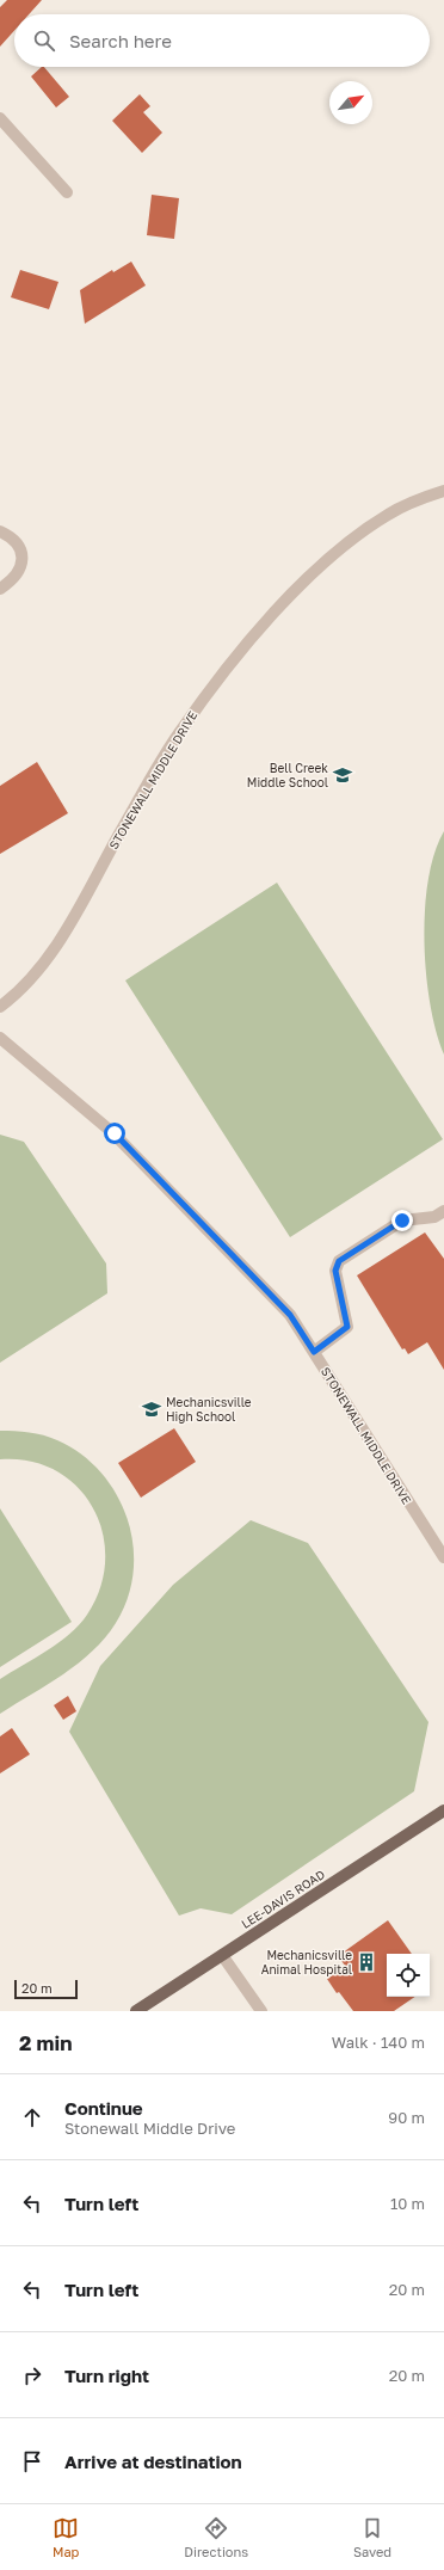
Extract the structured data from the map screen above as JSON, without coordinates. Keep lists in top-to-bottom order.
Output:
{
  "streets": {
    "main road": ["LEE-DAVIS ROAD"],
    "street": ["STONEWALL MIDDLE DRIVE"]
  },
  "places": {
    "school or university": ["Bell Creek Middle School", "Mechanicsville High School"],
    "building": ["Mechanicsville Animal Hospital"]
  },
  "scale_bar": "20 m",
  "north": "top right",
  "page": {
    "search": "Search here",
    "scale": "20 m",
    "heading": ["2 min", "Walk · 140 m"],
    "list": [
      ["Continue", "Stonewall Middle Drive", "90 m"],
      ["Turn left", "10 m"],
      ["Turn left", "20 m"],
      ["Turn right", "20 m"],
      "Arrive at destination"
    ],
    "nav": ["Map", "Directions", "Saved"]
  }
}
